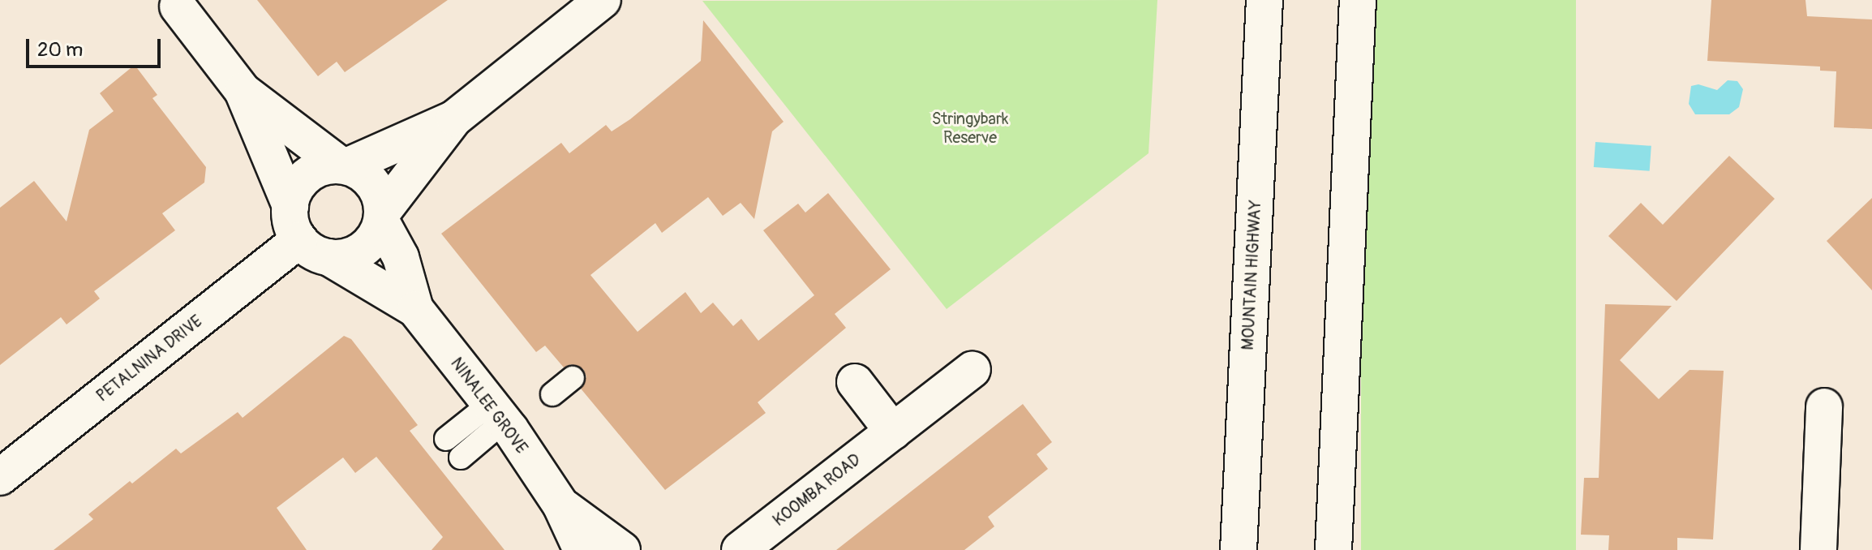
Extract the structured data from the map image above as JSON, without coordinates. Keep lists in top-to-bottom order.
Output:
{
  "streets": {
    "street": [
      "MOUNTAIN HIGHWAY",
      "PETALNINA DRIVE",
      "NINALEE GROVE",
      "KOOMBA ROAD"
    ]
  },
  "crossings": [
    ["PETALNINA DRIVE", "NINALEE GROVE"]
  ],
  "parks": ["Stringybark Reserve"],
  "scale_bar": "20 m"
}
